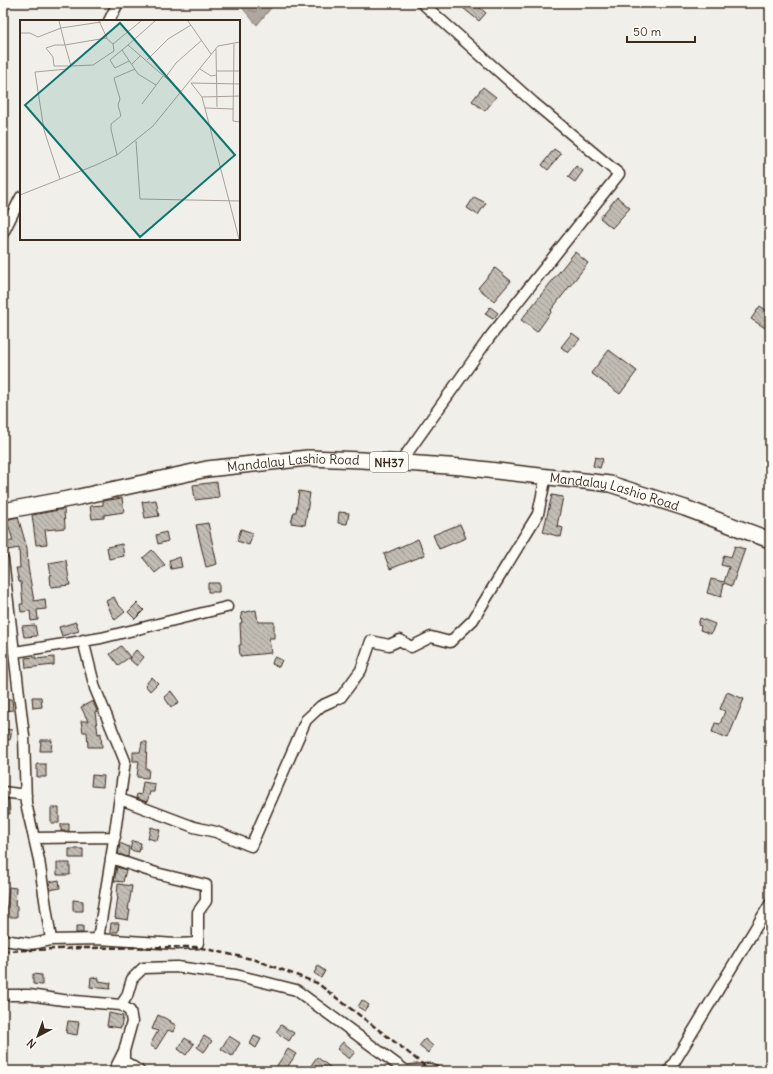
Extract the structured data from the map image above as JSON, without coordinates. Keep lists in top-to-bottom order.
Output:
{
  "streets": {
    "highway": ["NH37", "Mandalay Lashio Road"]
  },
  "scale_bar": "50 m",
  "north": "bottom left"
}
